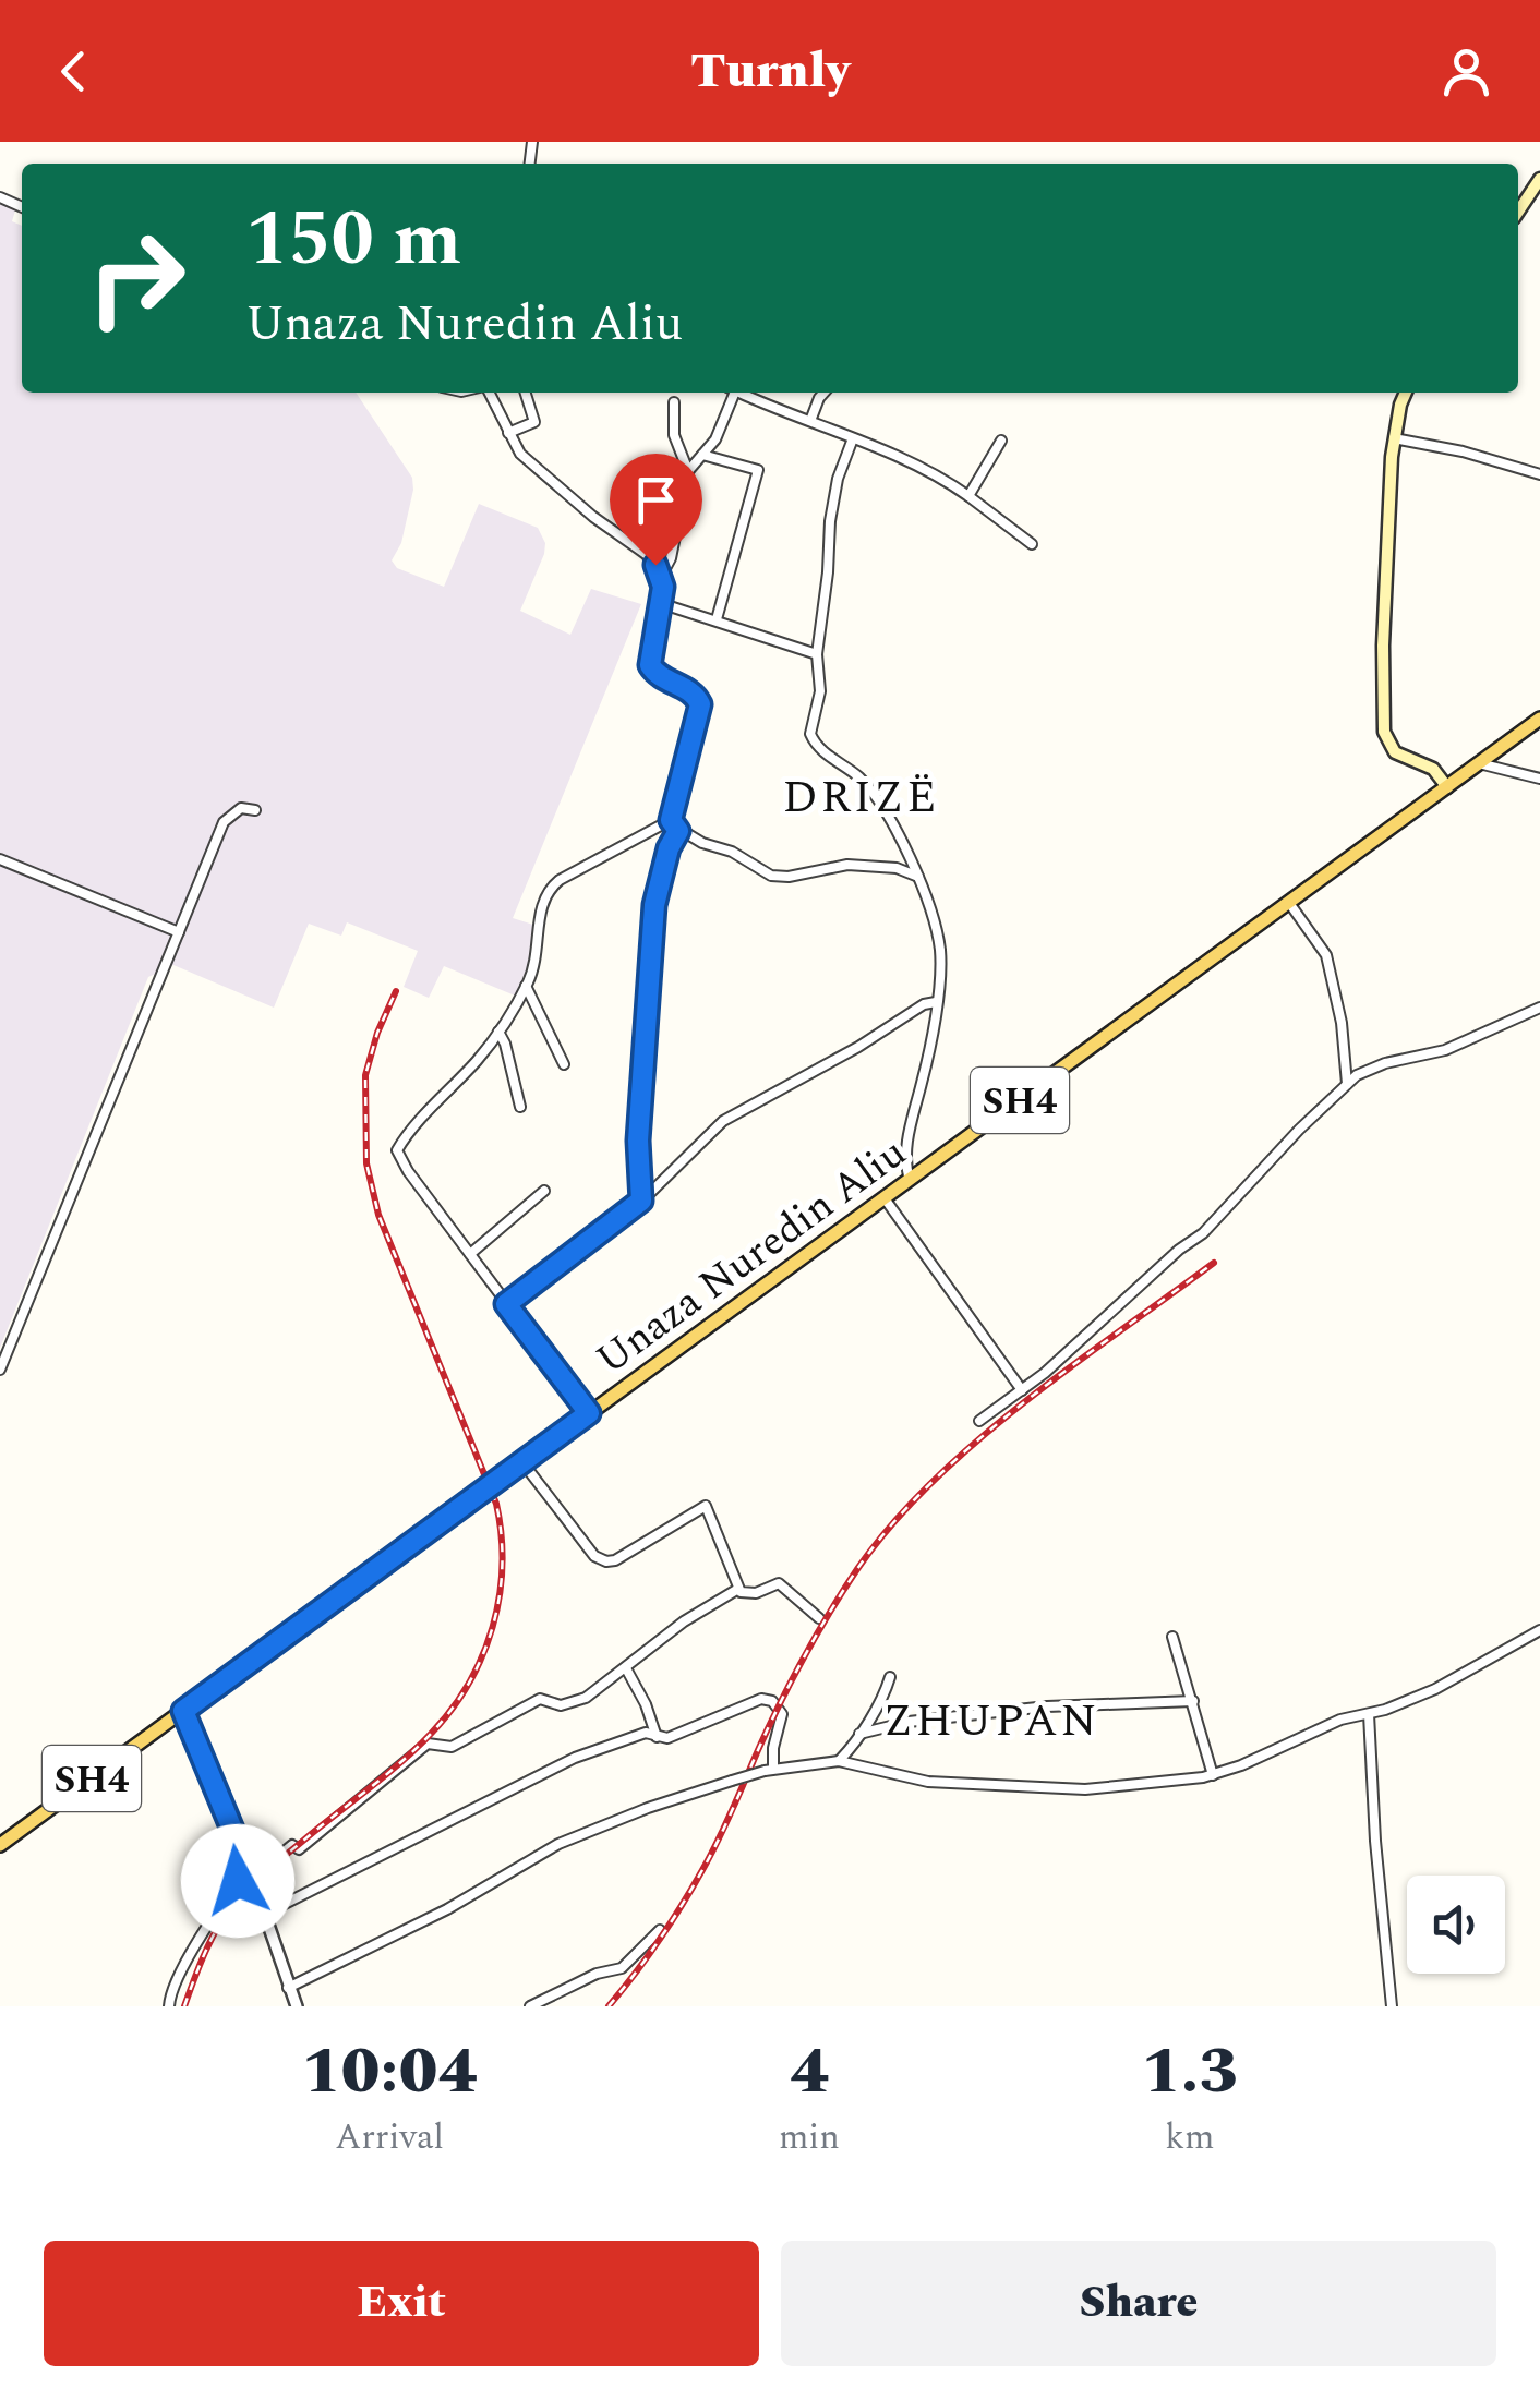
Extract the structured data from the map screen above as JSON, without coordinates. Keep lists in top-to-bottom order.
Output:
{
  "streets": {
    "main road": ["SH4", "Unaza Nuredin Aliu"]
  },
  "districts": ["DRIZË", "ZHUPAN"],
  "page": {
    "header": "Turnly",
    "turn": ["150 m", "Unaza Nuredin Aliu"],
    "eta": [
      "10:04",
      "Arrival",
      "4",
      "min",
      "1.3",
      "km"
    ],
    "buttons": ["Exit", "Share"]
  }
}
